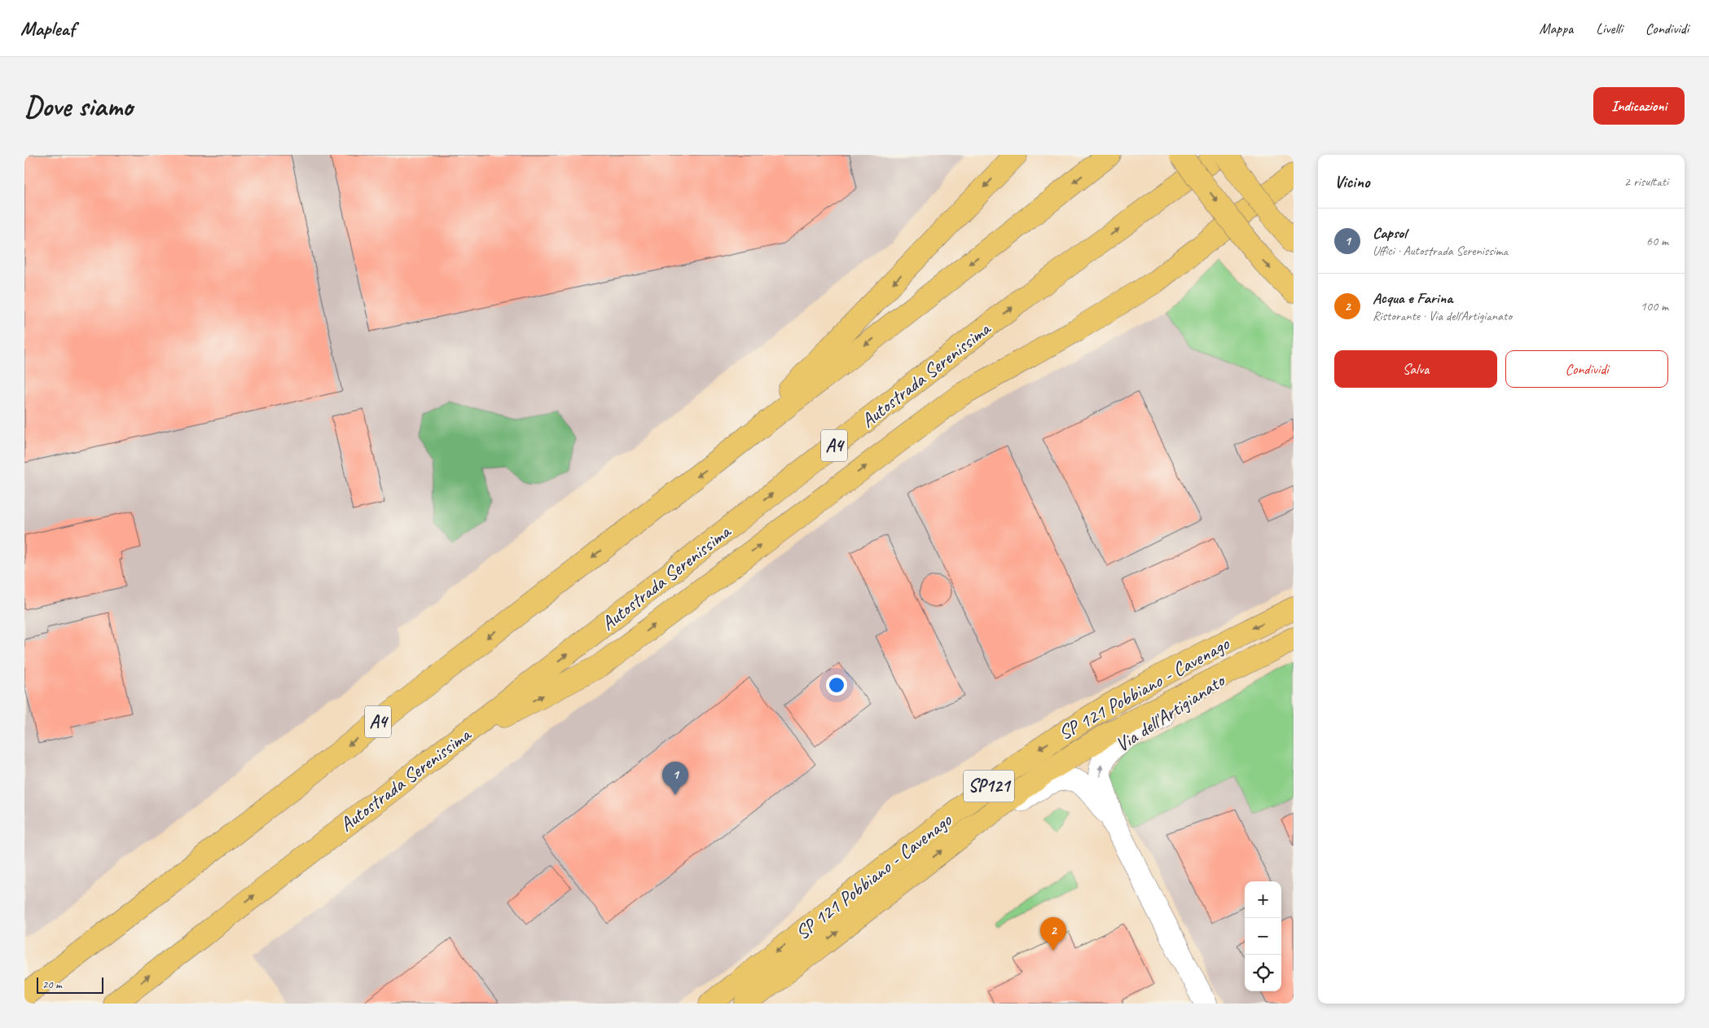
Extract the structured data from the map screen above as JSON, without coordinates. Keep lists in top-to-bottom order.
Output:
{
  "streets": {
    "main road": [
      "Autostrada Serenissima",
      "A4",
      "SP 121 Pobbiano - Cavenago",
      "SP121"
    ],
    "street": ["Via dell'Artigianato"]
  },
  "crossings": [
    ["SP 121 Pobbiano - Cavenago", "Via dell'Artigianato"]
  ],
  "scale_bar": "20 m",
  "page": {
    "header": "Mapleaf",
    "nav": ["Mappa", "Livelli", "Condividi"],
    "buttons": [
      "Indicazioni",
      ["Salva", "Condividi"]
    ],
    "title": "Dove siamo",
    "heading": ["Vicino", "2 risultati"],
    "list": [
      {
        "mark": "1",
        "name": "Capsol",
        "note": "Uffici · Autostrada Serenissima",
        "value": "60 m"
      },
      {
        "mark": "2",
        "name": "Acqua e Farina",
        "note": "Ristorante · Via dell'Artigianato",
        "value": "100 m"
      }
    ],
    "pins": ["1", "2"],
    "map_buttons": ["+", "−"],
    "scale": "20 m"
  }
}
